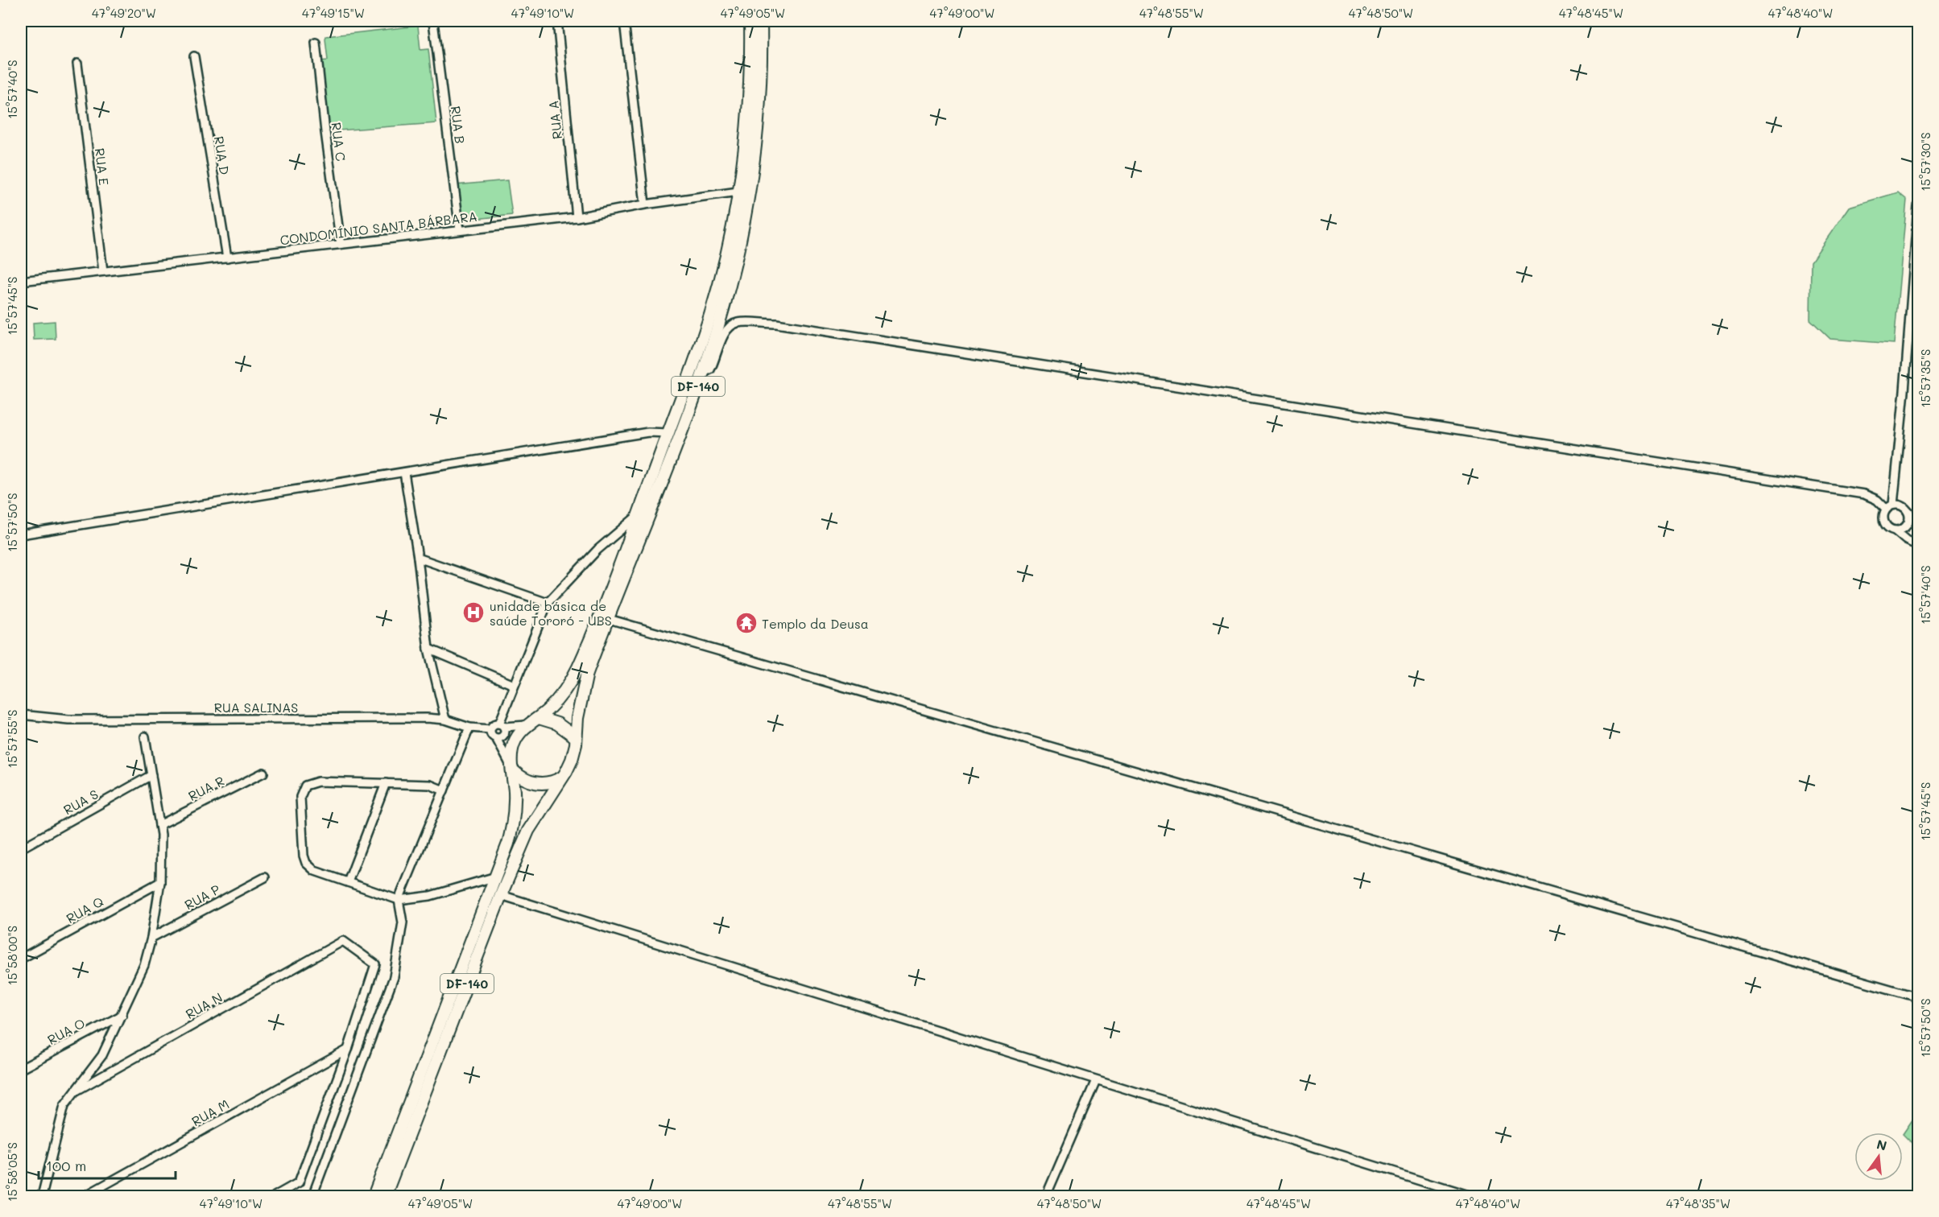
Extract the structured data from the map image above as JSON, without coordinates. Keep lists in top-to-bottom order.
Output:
{
  "streets": {
    "main road": ["DF-140"],
    "street": [
      "RUA A",
      "RUA B",
      "RUA C",
      "RUA D",
      "RUA E",
      "CONDOMÍNIO SANTA BÁRBARA",
      "RUA SALINAS",
      "RUA R",
      "RUA S",
      "RUA P",
      "RUA Q",
      "RUA N",
      "RUA O",
      "RUA M"
    ]
  },
  "crossings": [
    ["RUA A", "CONDOMÍNIO SANTA BÁRBARA"],
    ["RUA B", "CONDOMÍNIO SANTA BÁRBARA"],
    ["RUA C", "CONDOMÍNIO SANTA BÁRBARA"],
    ["RUA D", "CONDOMÍNIO SANTA BÁRBARA"],
    ["RUA E", "CONDOMÍNIO SANTA BÁRBARA"],
    ["CONDOMÍNIO SANTA BÁRBARA", "DF-140"],
    ["RUA N", "RUA M"]
  ],
  "places": {
    "hospital": ["unidade básica de saúde Tororó - UBS"],
    "temple": ["Templo da Deusa"]
  },
  "scale_bar": "100 m",
  "north": "top",
  "coordinates": [
    "47°49'20\"W",
    "47°49'15\"W",
    "47°49'10\"W",
    "47°49'05\"W",
    "47°49'00\"W",
    "47°48'55\"W",
    "47°48'50\"W",
    "47°48'45\"W",
    "47°48'40\"W",
    "15°57'40\"S",
    "15°57'30\"S",
    "15°57'45\"S",
    "15°57'35\"S",
    "15°57'50\"S",
    "15°57'55\"S",
    "15°58'00\"S",
    "15°58'05\"S",
    "47°48'35\"W"
  ]
}
